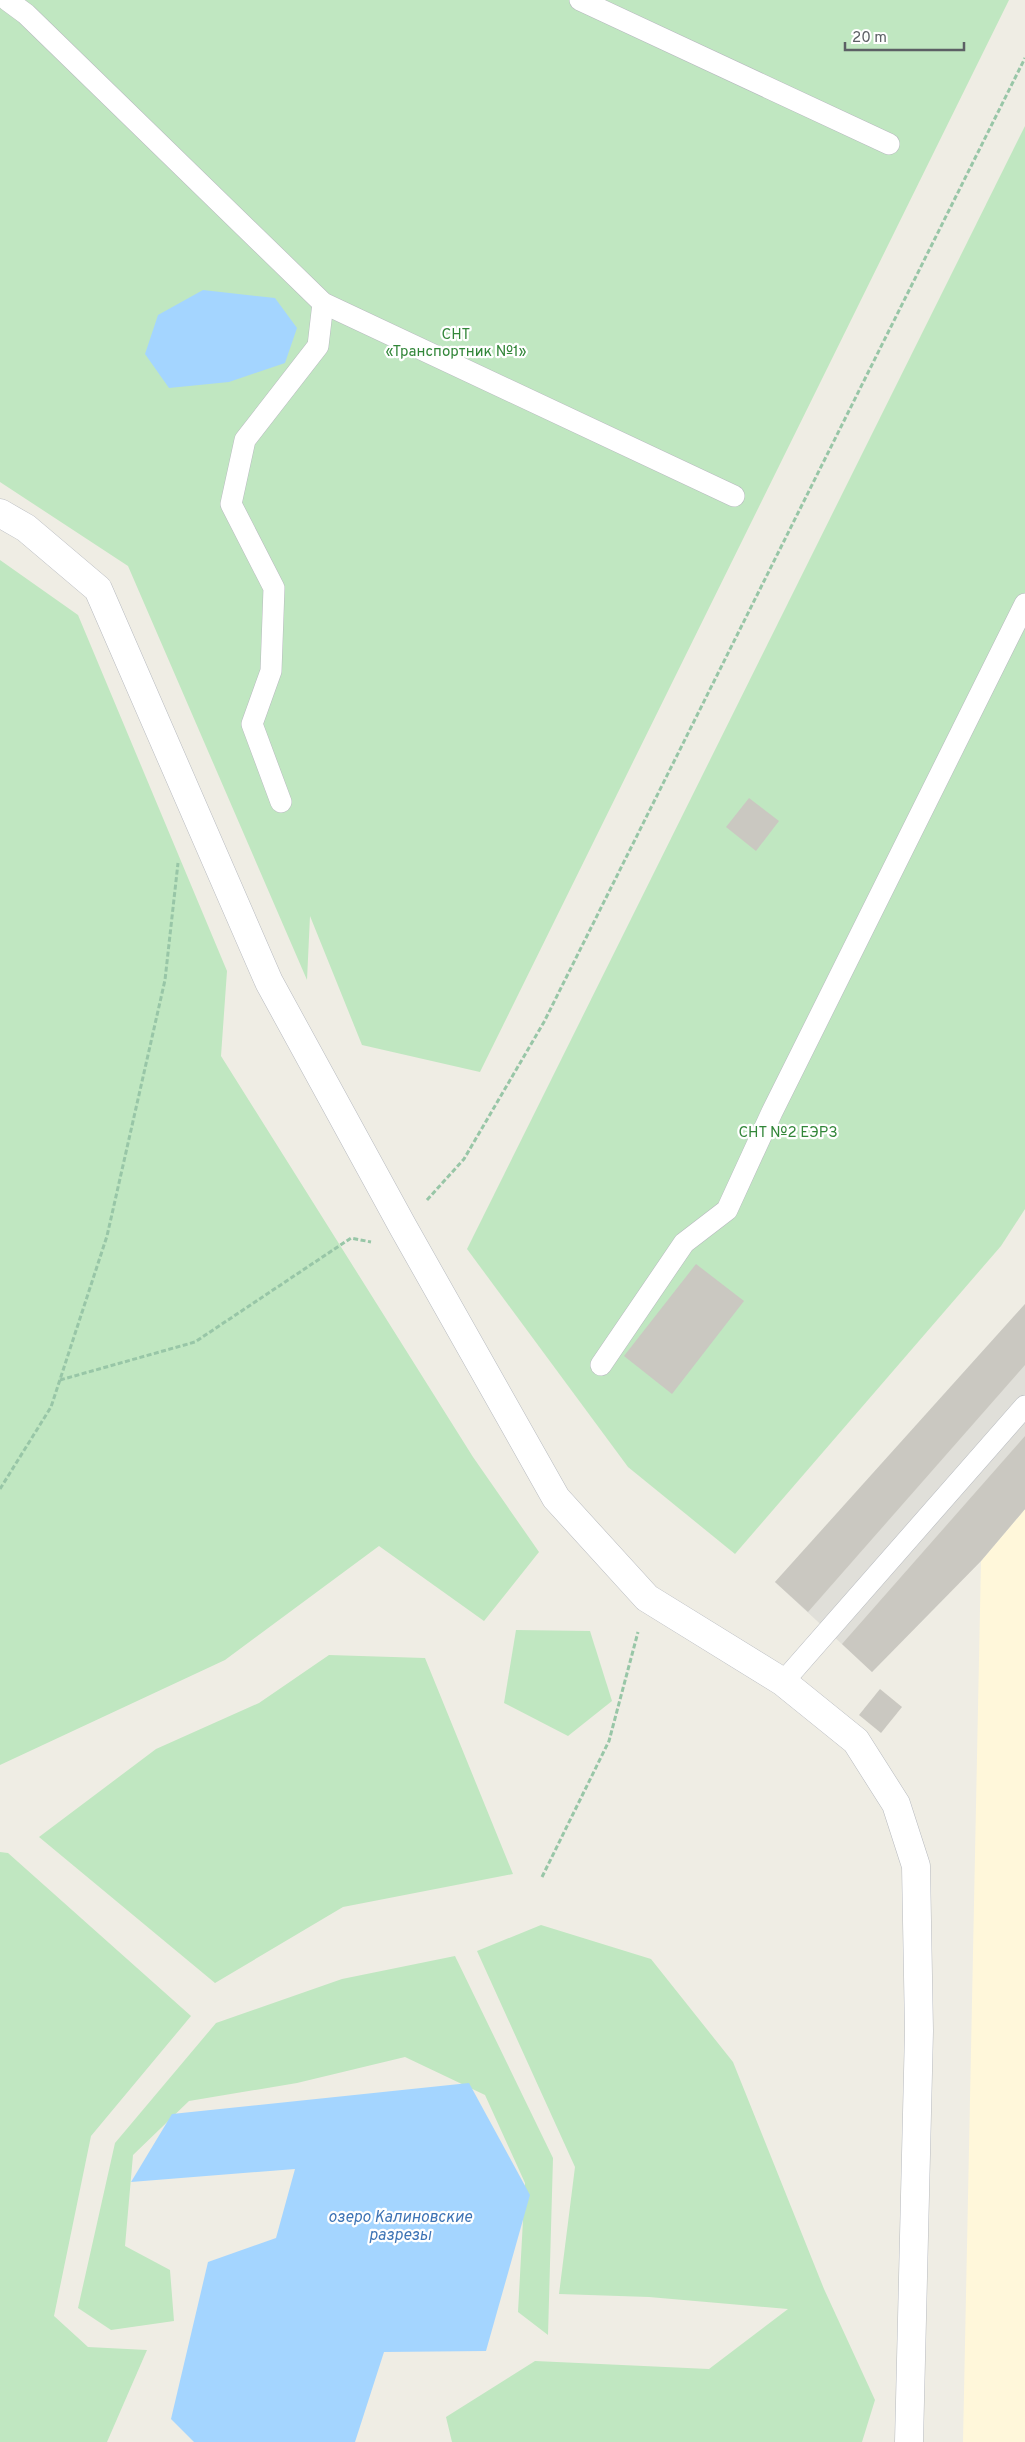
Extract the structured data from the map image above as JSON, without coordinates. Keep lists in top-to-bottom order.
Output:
{
  "water": ["озеро Калиновские разрезы"],
  "parks": ["СНТ «Транспортник №1»", "СНТ №2 ЕЭРЗ"],
  "scale_bar": "20 m"
}
